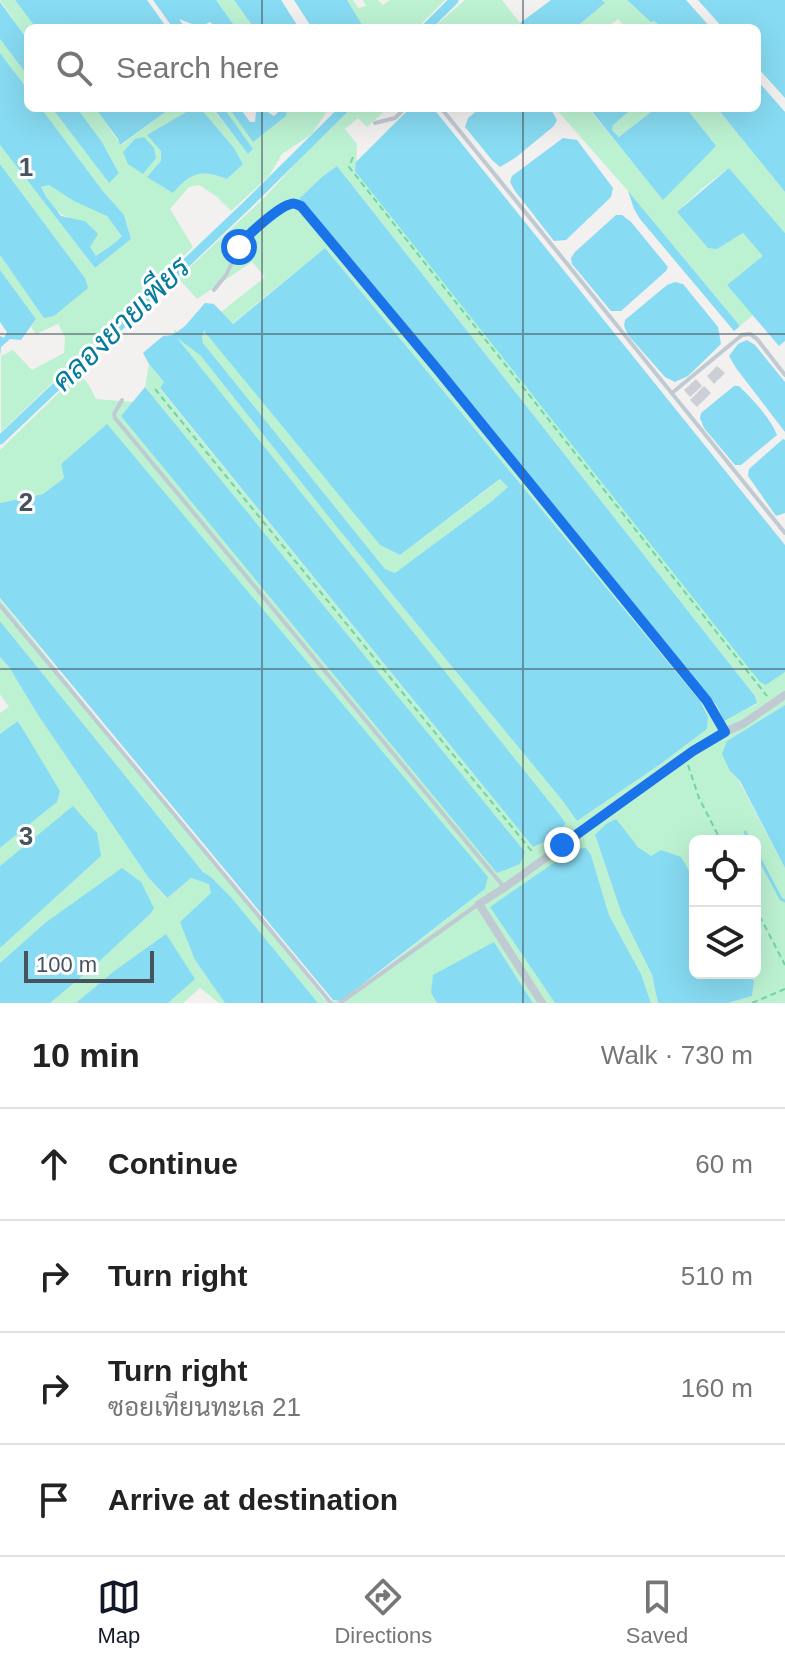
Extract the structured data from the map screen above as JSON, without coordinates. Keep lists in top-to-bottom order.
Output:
{
  "water": ["คลองยายเพียร"],
  "scale_bar": "100 m",
  "page": {
    "search": "Search here",
    "scale": "100 m",
    "heading": ["10 min", "Walk · 730 m"],
    "list": [
      ["Continue", "60 m"],
      ["Turn right", "510 m"],
      ["Turn right", "ซอยเทียนทะเล 21", "160 m"],
      "Arrive at destination"
    ],
    "nav": ["Map", "Directions", "Saved"]
  },
  "grid": {
    "rows": ["1", "2", "3"]
  }
}
